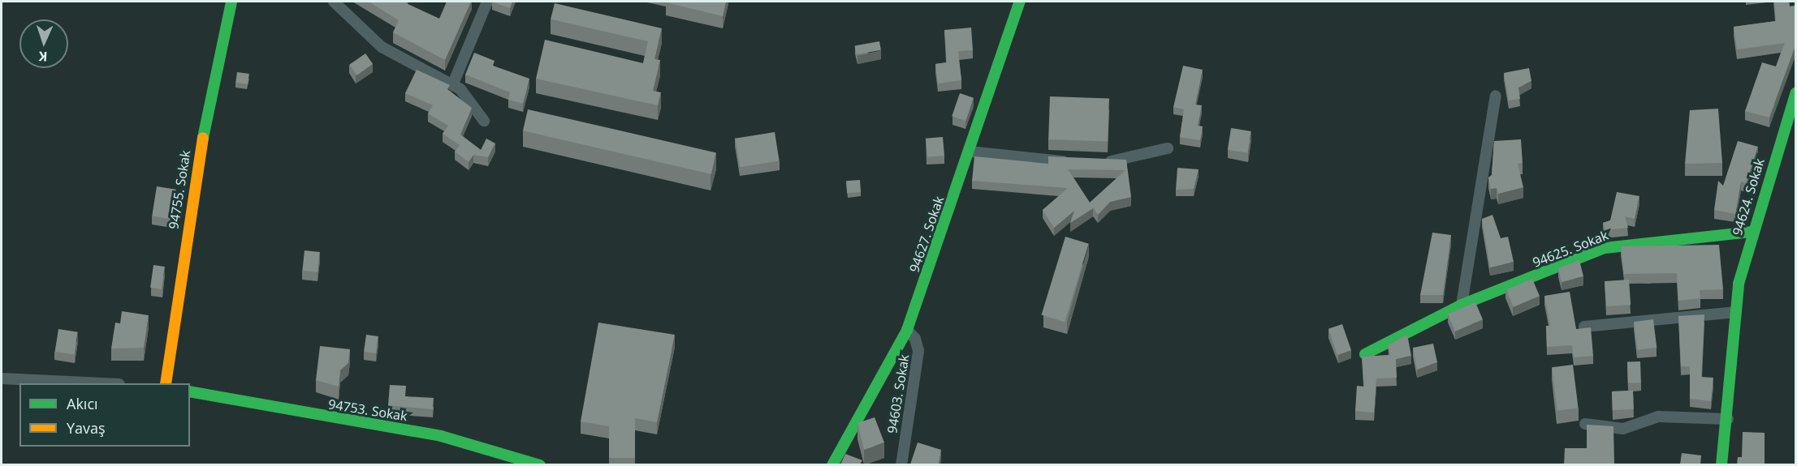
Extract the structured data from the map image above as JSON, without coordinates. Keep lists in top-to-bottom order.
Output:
{
  "streets": {
    "street": [
      "94755. Sokak",
      "94624. Sokak",
      "94627. Sokak",
      "94625. Sokak",
      "94603. Sokak",
      "94753. Sokak"
    ]
  },
  "crossings": [
    ["94624. Sokak", "94625. Sokak"],
    ["94627. Sokak", "94603. Sokak"]
  ],
  "legend": ["Akıcı", "Yavaş"],
  "north": "bottom"
}
